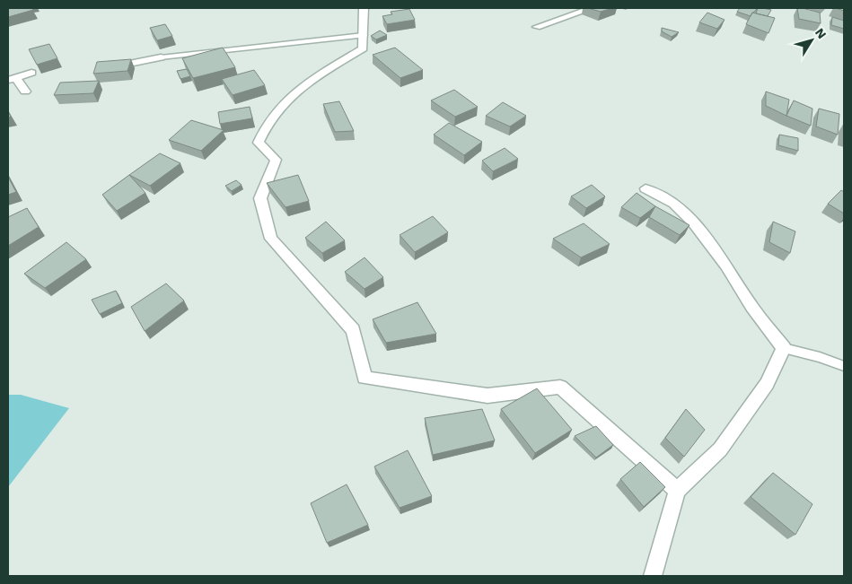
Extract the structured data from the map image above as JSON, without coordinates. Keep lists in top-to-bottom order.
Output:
{
  "north": "top right"
}
